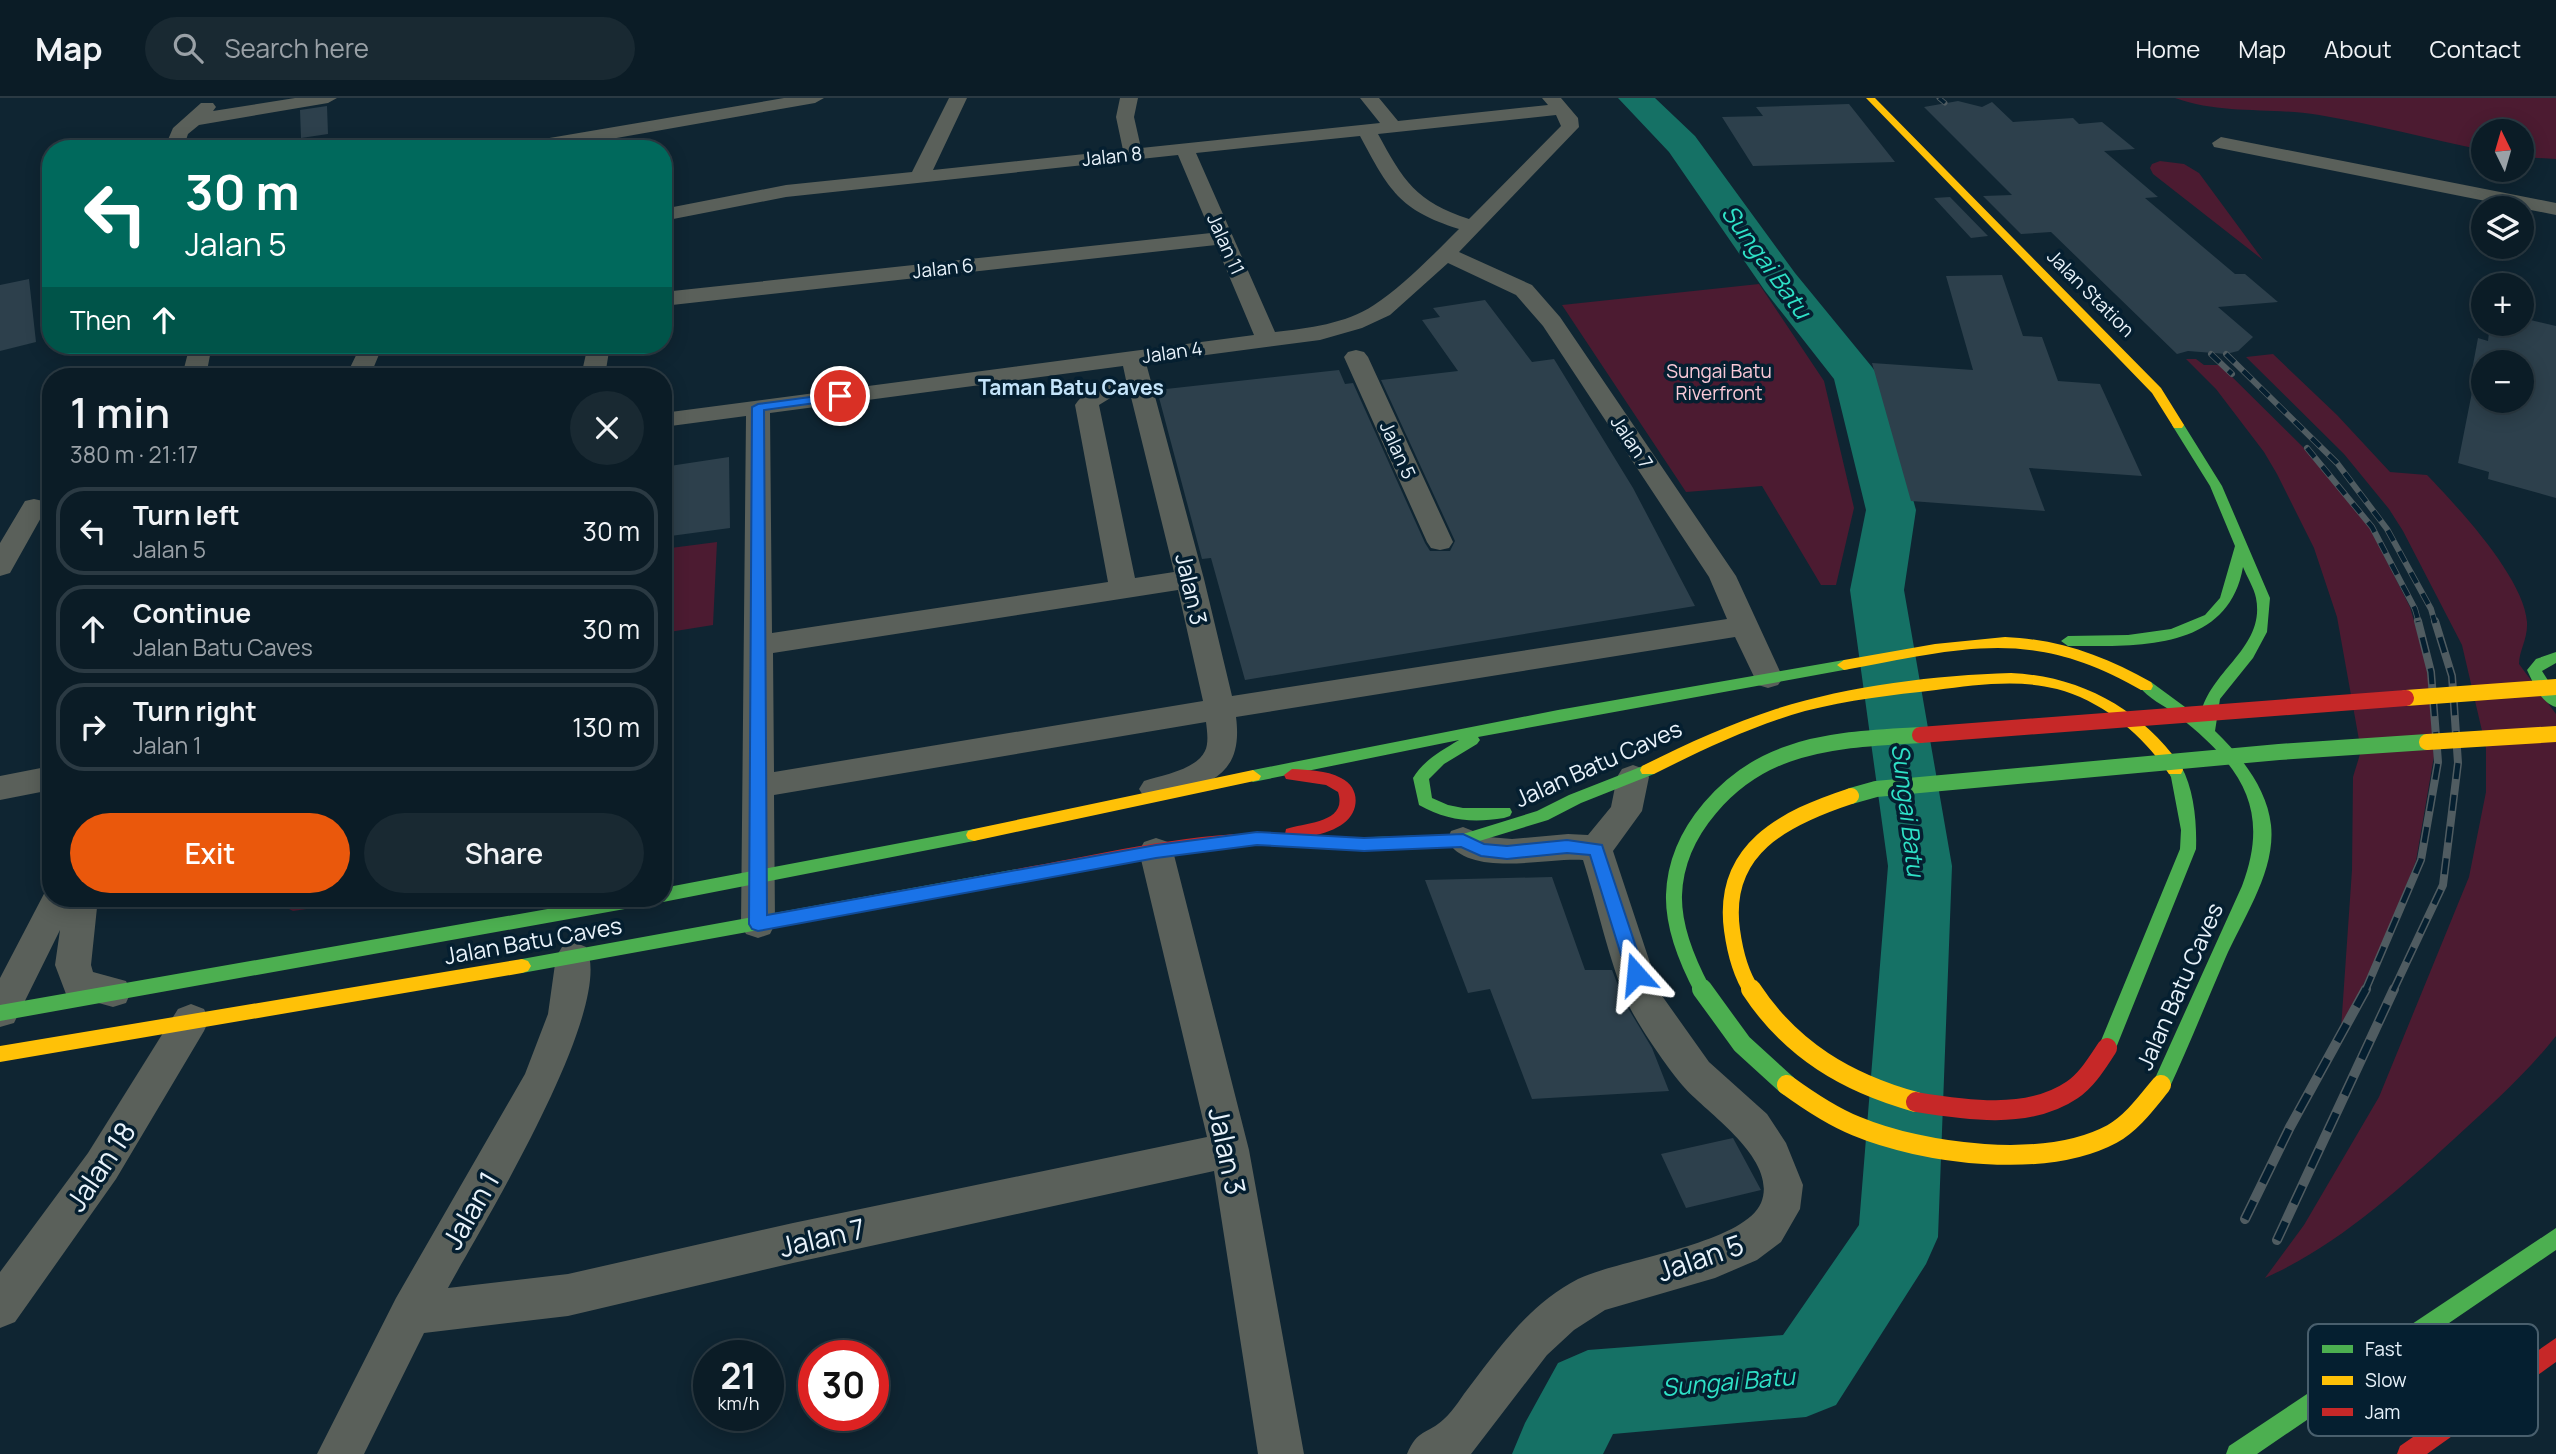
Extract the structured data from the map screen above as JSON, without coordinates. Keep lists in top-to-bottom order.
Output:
{
  "streets": {
    "main road": ["Jalan Station", "Jalan Batu Caves"],
    "street": [
      "Jalan 8",
      "Jalan 11",
      "Jalan 6",
      "Jalan 4",
      "Jalan 7",
      "Jalan 5",
      "Jalan 3",
      "Jalan 18",
      "Jalan 1"
    ]
  },
  "crossings": [
    ["Jalan 8", "Jalan 11"],
    ["Jalan 8", "Jalan 4"],
    ["Jalan 11", "Jalan 6"],
    ["Jalan 11", "Jalan 4"],
    ["Jalan Station", "Jalan Batu Caves"],
    ["Jalan 4", "Jalan 7"],
    ["Jalan 4", "Jalan 3"],
    ["Jalan 7", "Jalan 3"],
    ["Jalan 7", "Jalan Batu Caves"],
    ["Jalan 7", "Jalan 1"],
    ["Jalan 3", "Jalan Batu Caves"],
    ["Jalan Batu Caves", "Jalan 18"],
    ["Jalan Batu Caves", "Jalan 1"]
  ],
  "districts": ["Taman Batu Caves"],
  "water": ["Sungai Batu"],
  "parks": ["Sungai Batu Riverfront"],
  "legend": ["Fast", "Slow", "Jam"],
  "north": "top",
  "page": {
    "header": "Map",
    "search": "Search here",
    "nav": [
      "Home",
      "Map",
      "About",
      "Contact"
    ],
    "map_buttons": ["+", "−"],
    "turn": ["30 m", "Jalan 5"],
    "then": "Then",
    "heading": ["1 min", "380 m · 21:17"],
    "list": [
      {
        "name": "Turn left",
        "note": "Jalan 5",
        "value": "30 m"
      },
      {
        "name": "Continue",
        "note": "Jalan Batu Caves",
        "value": "30 m"
      },
      {
        "name": "Turn right",
        "note": "Jalan 1",
        "value": "130 m"
      }
    ],
    "buttons": ["Exit", "Share"],
    "speed": "21 km/h",
    "limit": "30"
  }
}
